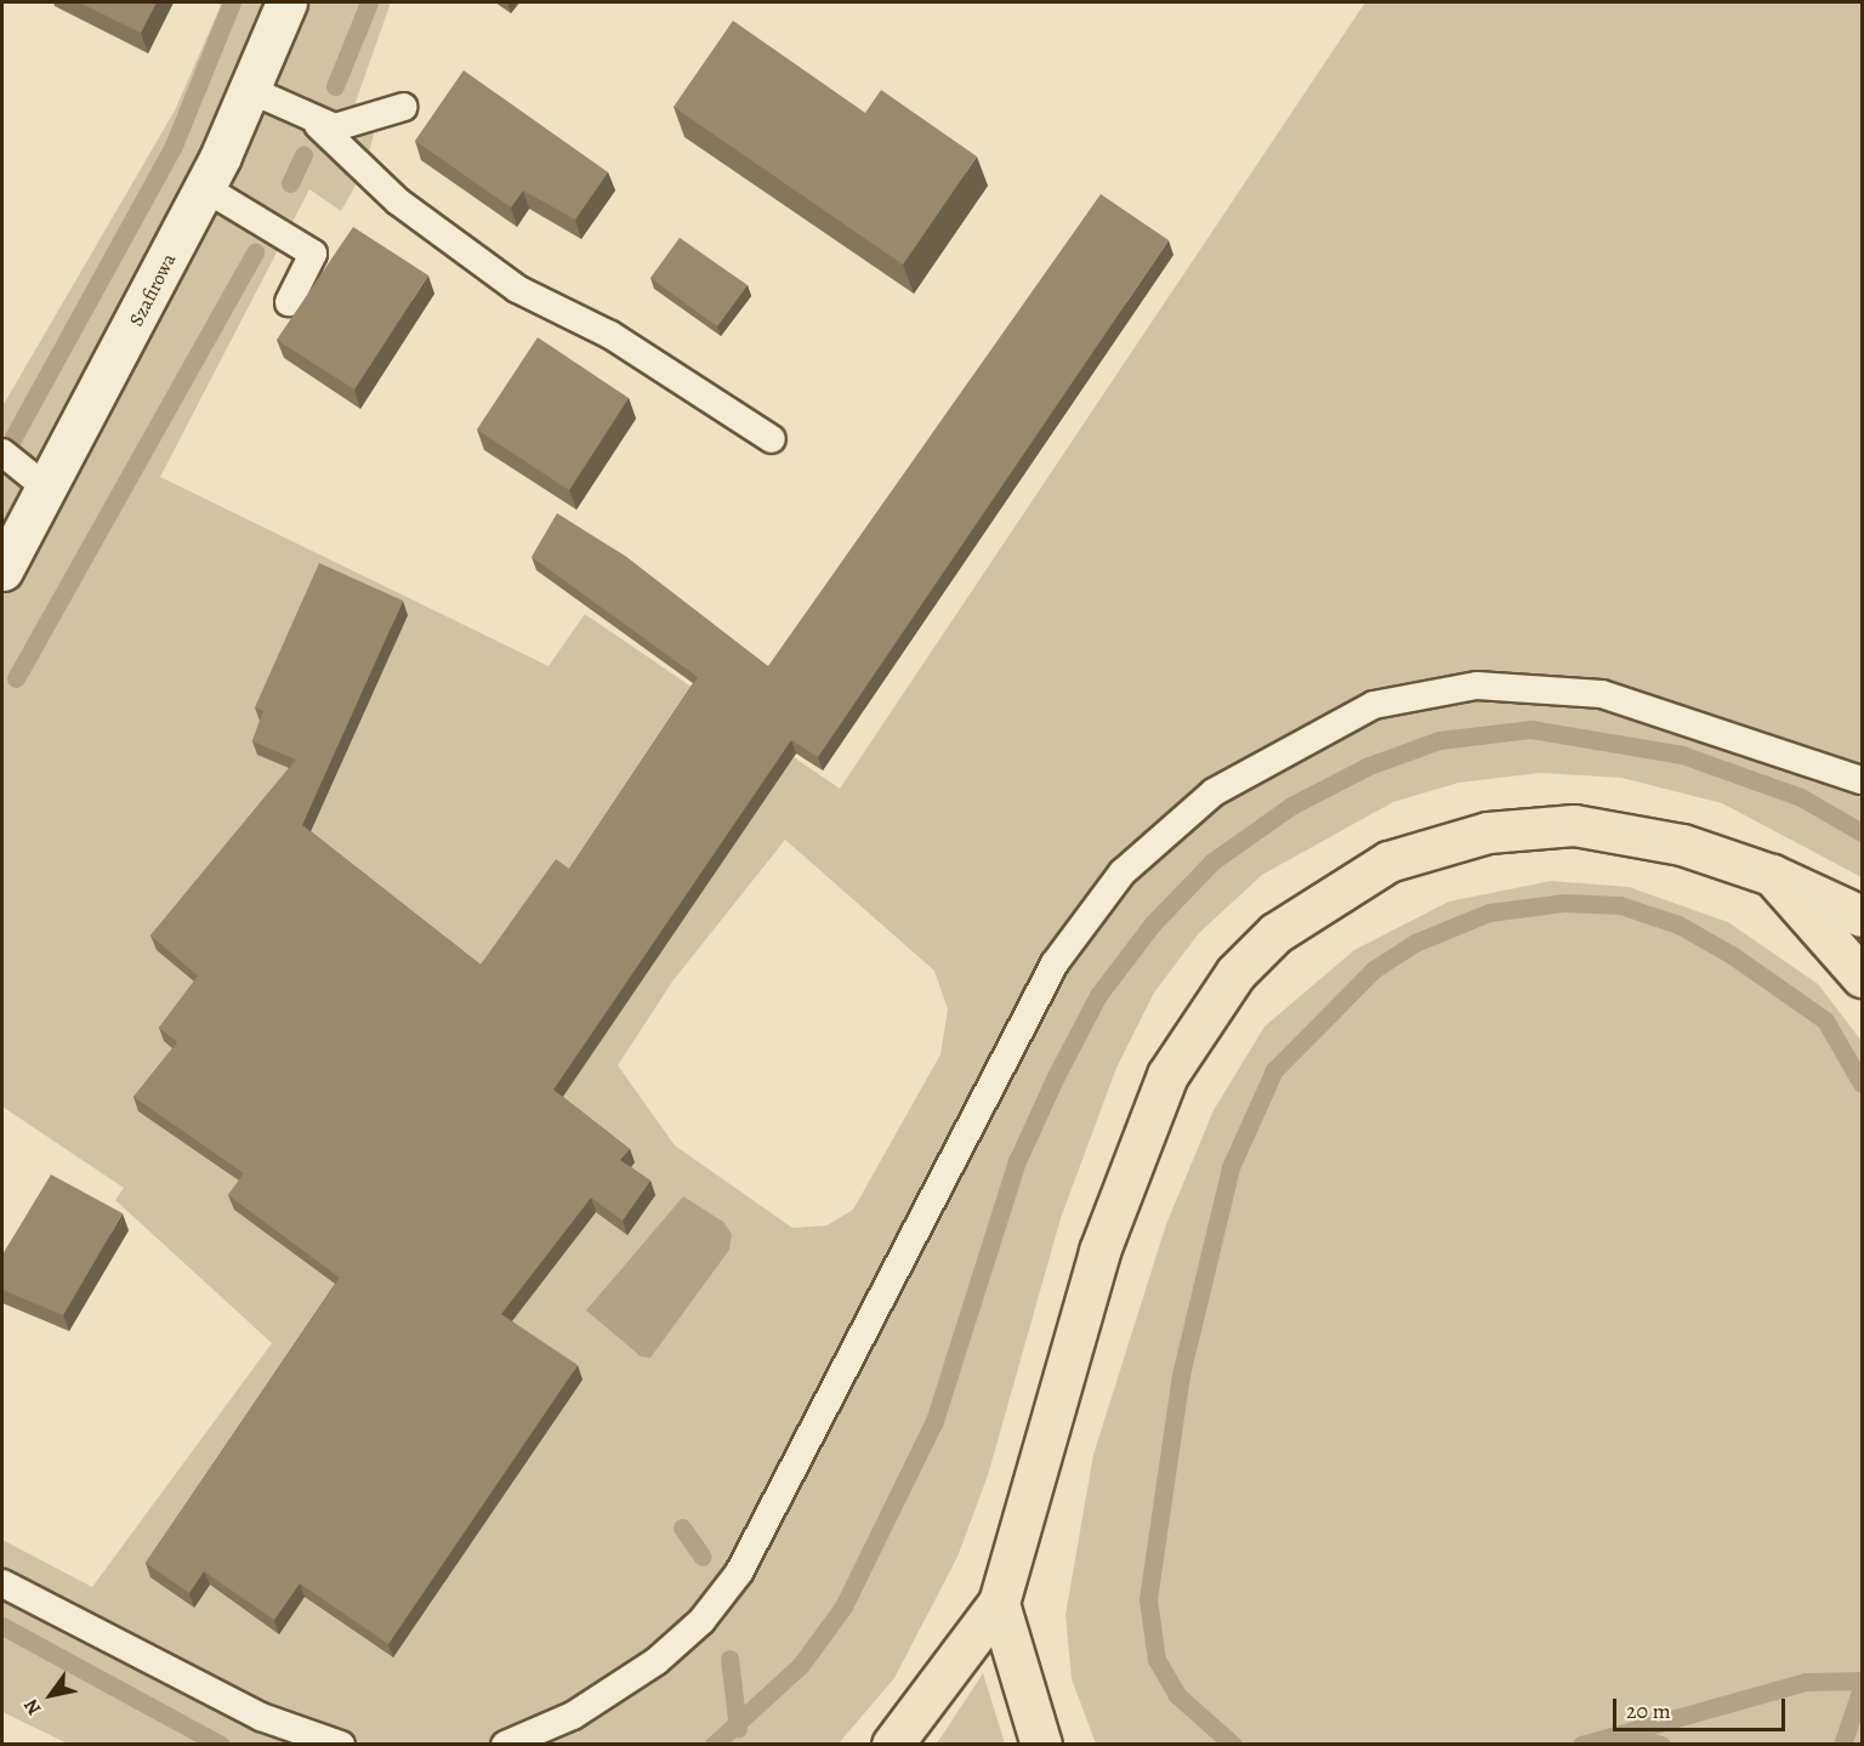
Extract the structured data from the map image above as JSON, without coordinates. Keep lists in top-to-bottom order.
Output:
{
  "streets": {
    "street": ["Szafirowa"]
  },
  "scale_bar": "20 m",
  "north": "bottom left"
}
